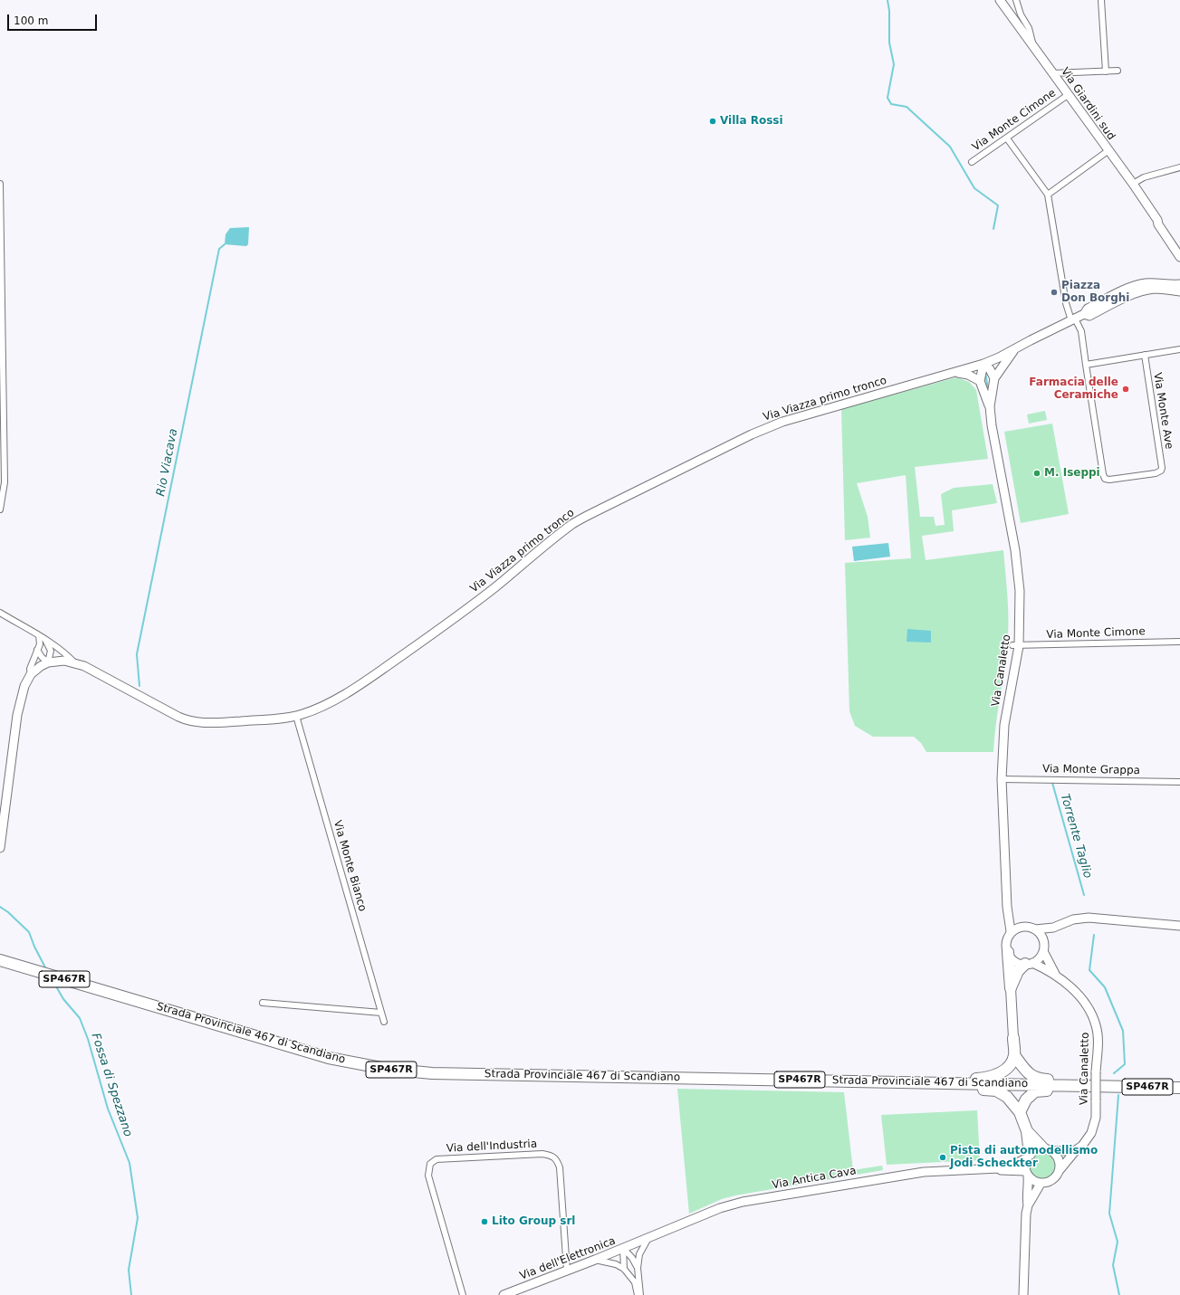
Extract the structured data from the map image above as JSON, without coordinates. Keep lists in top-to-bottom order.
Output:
{
  "streets": {
    "highway": ["SP467R", "Strada Provinciale 467 di Scandiano"],
    "street": [
      "Via Giardini sud",
      "Via Monte Cimone",
      "Via Viazza primo tronco",
      "Via Monte Ave",
      "Via Canaletto",
      "Via Monte Grappa",
      "Via Monte Bianco",
      "Via dell'Industria",
      "Via Antica Cava",
      "Via dell'Elettronica"
    ]
  },
  "crossings": [
    ["Via Giardini sud", "Via Monte Cimone"],
    ["Via Monte Cimone", "Via Canaletto"],
    ["Via Viazza primo tronco", "Via Canaletto"],
    ["Via Viazza primo tronco", "Via Monte Bianco"],
    ["Via Canaletto", "Via Monte Grappa"],
    ["Via Canaletto", "Via Antica Cava"],
    ["Via dell'Industria", "Via dell'Elettronica"],
    ["Via Antica Cava", "Via dell'Elettronica"]
  ],
  "water": ["Rio Viacava", "Torrente Taglio", "Fossa di Spezzano"],
  "places": [
    "Villa Rossi",
    "Piazza Don Borghi",
    "Farmacia delle Ceramiche",
    "M. Iseppi",
    "Pista di automodellismo Jodi Scheckter",
    "Lito Group srl"
  ],
  "scale_bar": "100 m"
}
